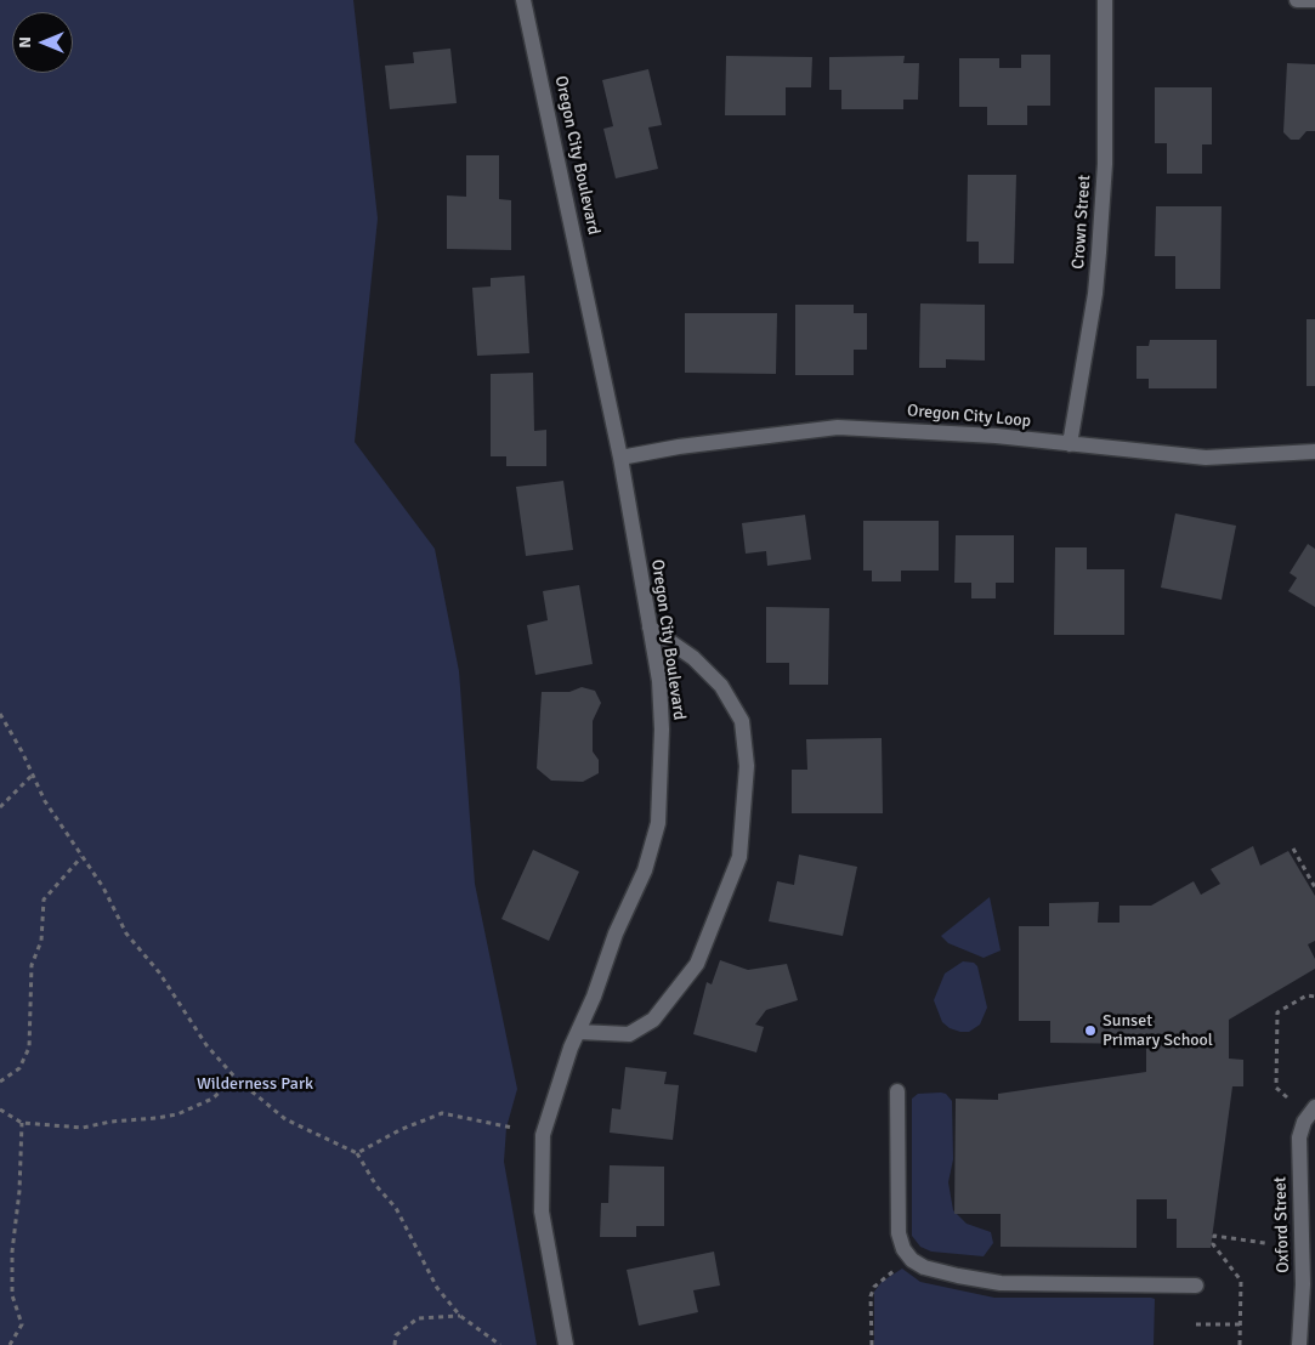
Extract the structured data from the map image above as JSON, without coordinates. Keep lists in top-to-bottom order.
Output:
{
  "streets": {
    "street": [
      "Oregon City Boulevard",
      "Crown Street",
      "Oregon City Loop",
      "Oxford Street"
    ]
  },
  "crossings": [
    ["Oregon City Boulevard", "Oregon City Loop"],
    ["Crown Street", "Oregon City Loop"]
  ],
  "parks": ["Wilderness Park"],
  "places": ["Sunset Primary School"],
  "north": "left"
}
